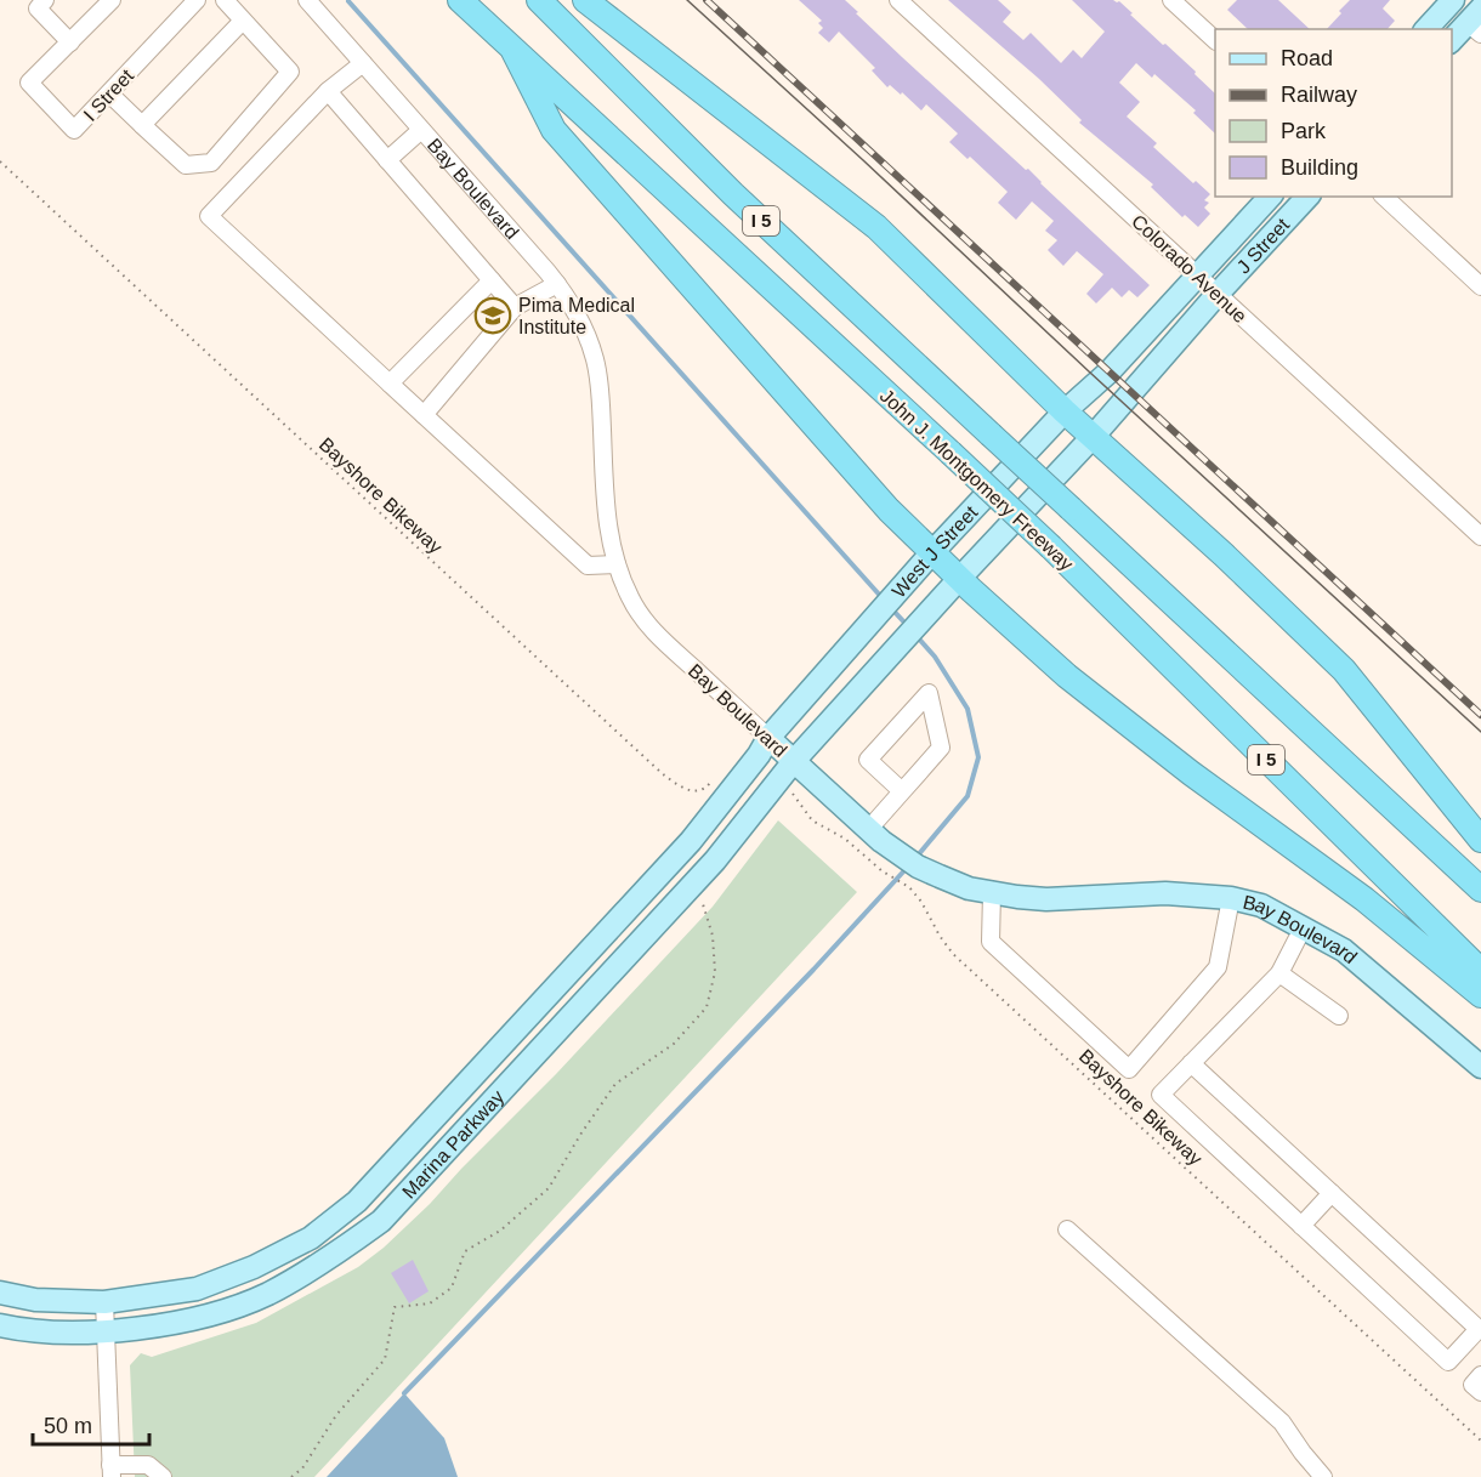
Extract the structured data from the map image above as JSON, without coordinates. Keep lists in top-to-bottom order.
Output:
{
  "streets": {
    "highway": ["I 5", "John J. Montgomery Freeway"],
    "main road": [
      "Bay Boulevard",
      "J Street",
      "West J Street",
      "Marina Parkway"
    ],
    "street": ["I Street", "Colorado Avenue"],
    "path": ["Bayshore Bikeway"]
  },
  "crossings": [
    ["Bay Boulevard", "Bayshore Bikeway"],
    ["Bay Boulevard", "West J Street"],
    ["Bay Boulevard", "Marina Parkway"],
    ["J Street", "Colorado Avenue"],
    ["J Street", "West J Street"],
    ["Colorado Avenue", "West J Street"],
    ["West J Street", "Marina Parkway"]
  ],
  "places": {
    "school or university": ["Pima Medical Institute"]
  },
  "legend": [
    "Road",
    "Railway",
    "Park",
    "Building"
  ],
  "scale_bar": "50 m"
}
